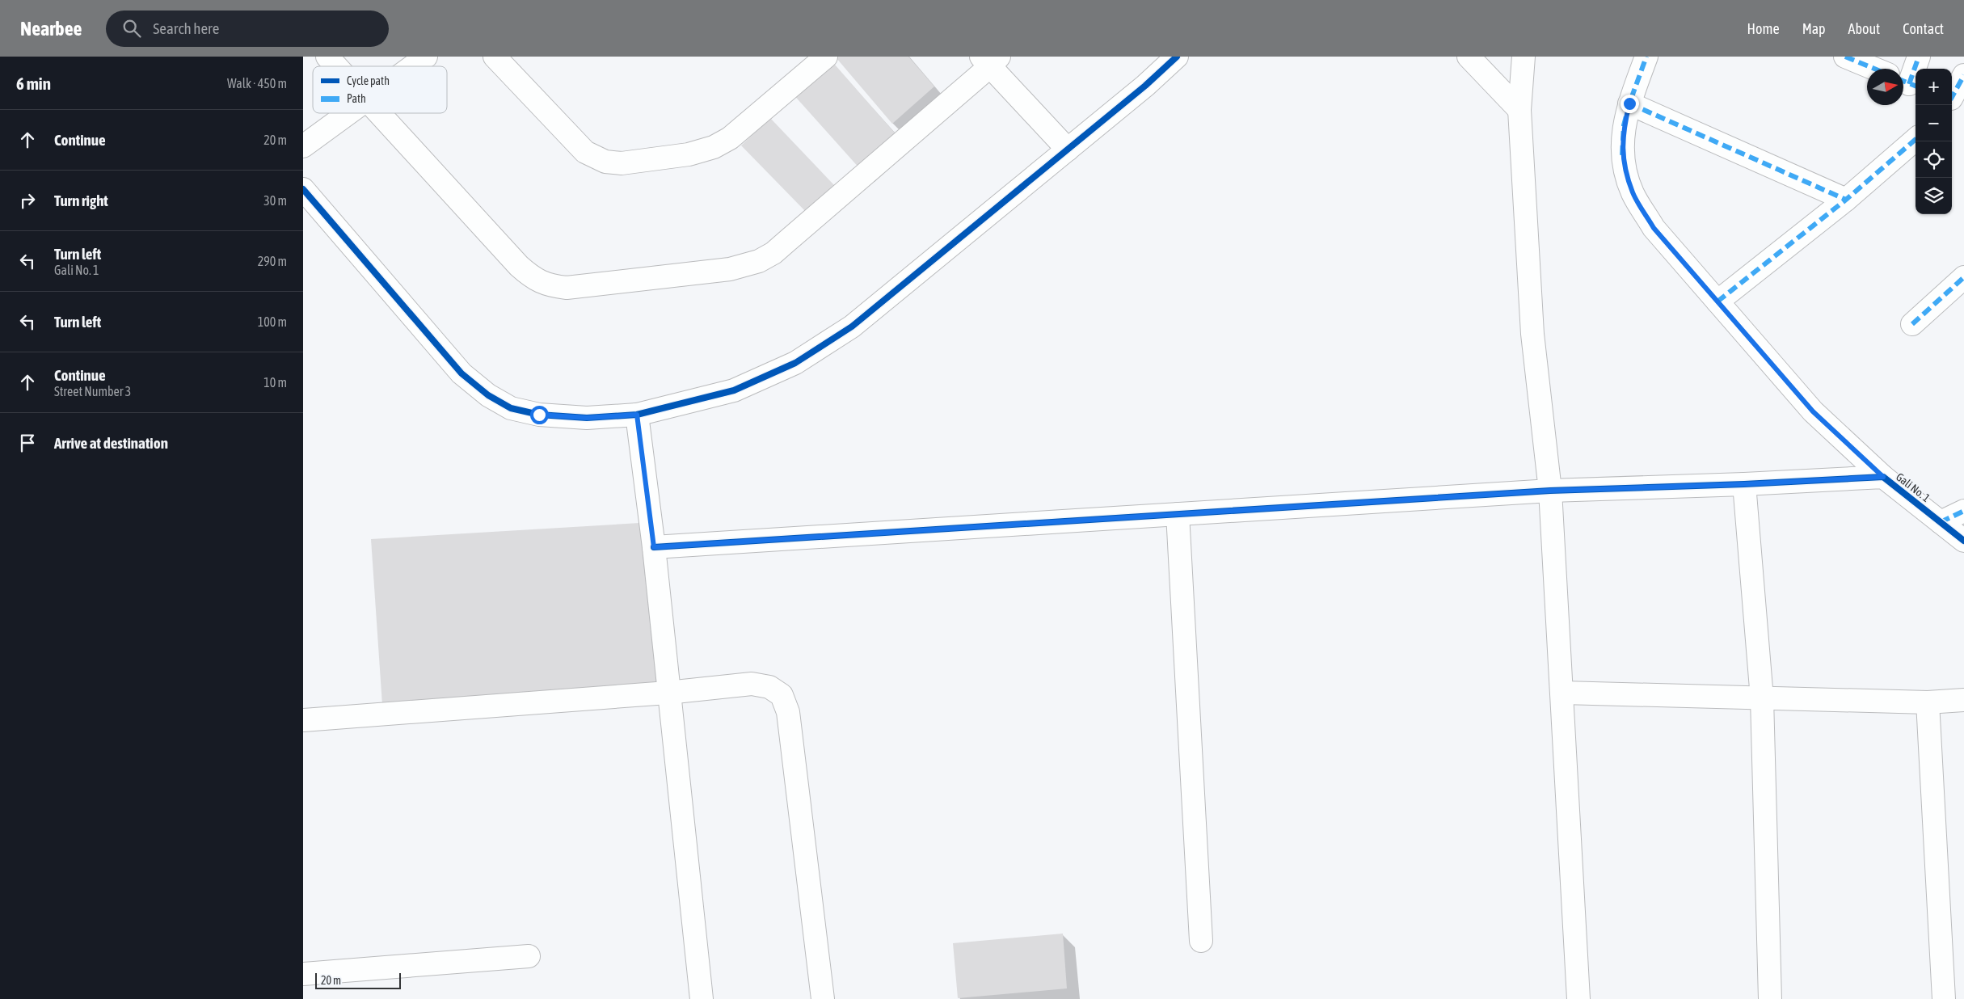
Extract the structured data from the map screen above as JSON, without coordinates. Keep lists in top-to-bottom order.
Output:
{
  "streets": {
    "street": ["Gali No. 1"]
  },
  "legend": ["Cycle path", "Path"],
  "scale_bar": "20 m",
  "north": "right",
  "page": {
    "header": "Nearbee",
    "search": "Search here",
    "nav": [
      "Home",
      "Map",
      "About",
      "Contact"
    ],
    "heading": ["6 min", "Walk · 450 m"],
    "map_buttons": ["+", "−"],
    "list": [
      ["Continue", "20 m"],
      ["Turn right", "30 m"],
      ["Turn left", "Gali No. 1", "290 m"],
      ["Turn left", "100 m"],
      ["Continue", "Street Number 3", "10 m"],
      "Arrive at destination"
    ],
    "scale": "20 m"
  }
}
